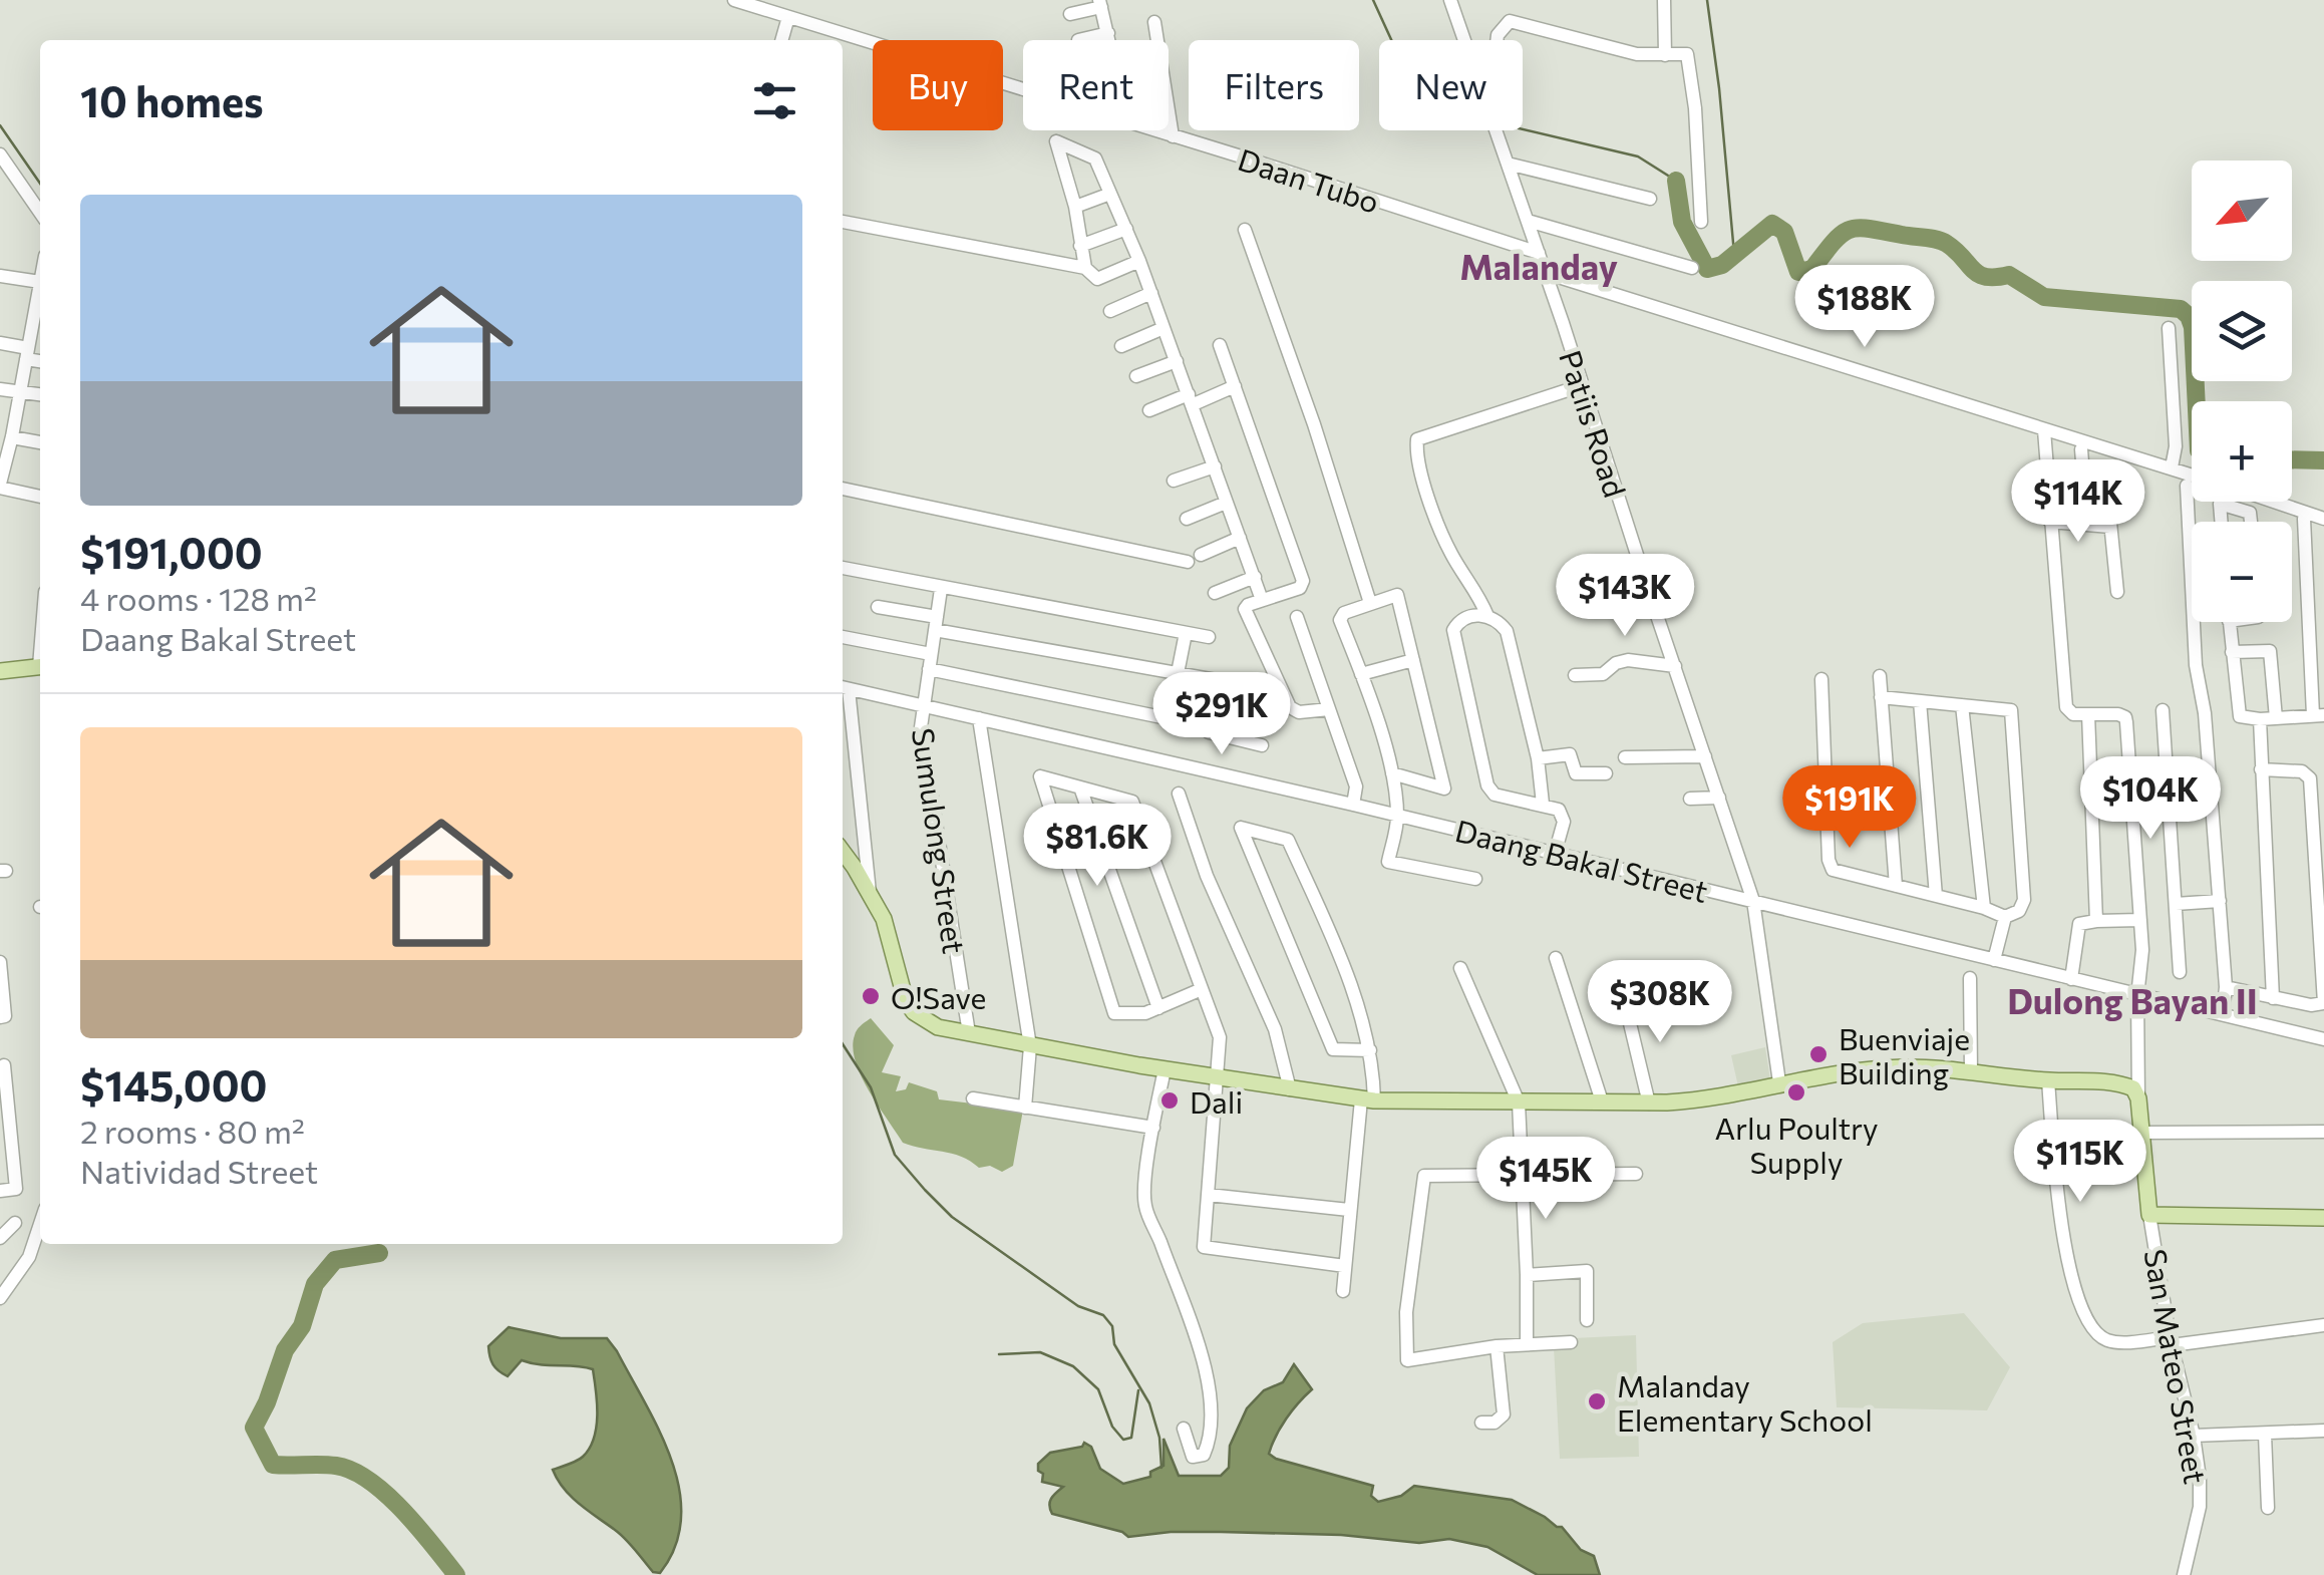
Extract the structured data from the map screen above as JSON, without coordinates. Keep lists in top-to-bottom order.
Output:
{
  "streets": {
    "street": [
      "Daan Tubo",
      "Patiis Road",
      "Sumulong Street",
      "Daang Bakal Street",
      "San Mateo Street"
    ]
  },
  "crossings": [
    ["Daan Tubo", "Patiis Road"],
    ["Patiis Road", "Daang Bakal Street"],
    ["Sumulong Street", "Daang Bakal Street"]
  ],
  "districts": ["Malanday", "Dulong Bayan II"],
  "places": [
    "O!Save",
    "Buenviaje Building",
    "Arlu Poultry Supply",
    "Dali",
    "Malanday Elementary School"
  ],
  "north": "bottom left",
  "page": {
    "chip": [
      "Buy",
      "Rent",
      "Filters",
      "New"
    ],
    "heading": "10 homes",
    "map_buttons": ["+", "−"],
    "list": [
      {
        "name": "$191,000",
        "note": "4 rooms · 128 m² · Daang Bakal Street"
      },
      {
        "name": "$145,000",
        "note": "2 rooms · 80 m² · Natividad Street"
      }
    ],
    "price": [
      "$188K",
      "$114K",
      "$143K",
      "$291K",
      "$104K",
      "$191K",
      "$81.6K",
      "$308K",
      "$115K",
      "$145K"
    ]
  }
}
